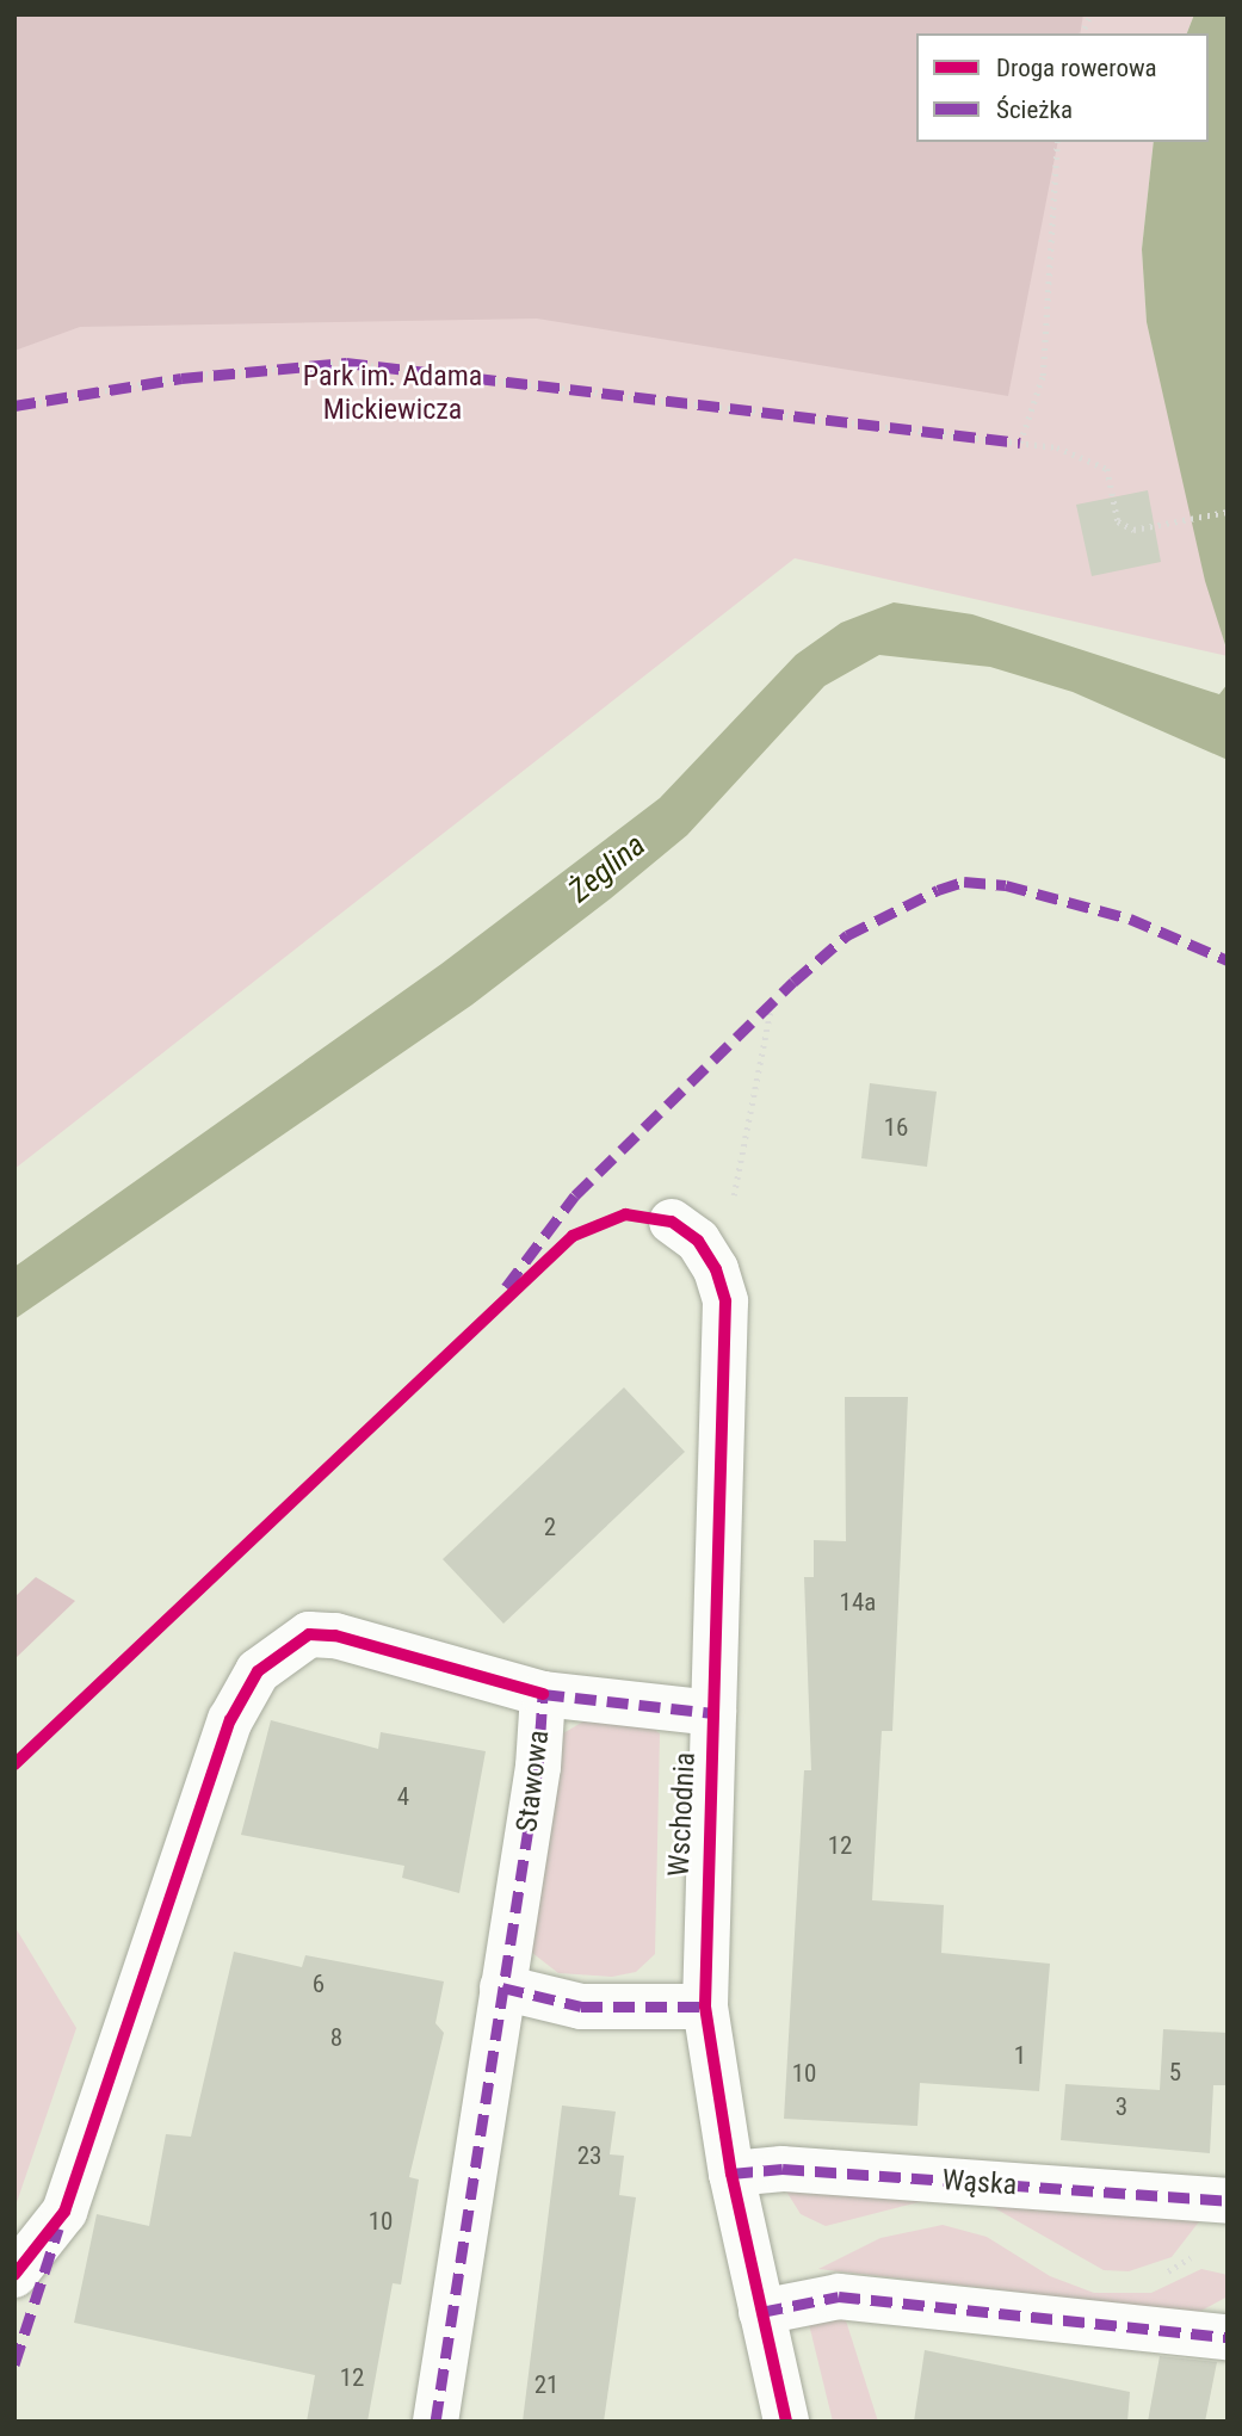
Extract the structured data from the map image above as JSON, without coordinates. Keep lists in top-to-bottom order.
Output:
{
  "streets": {
    "street": ["Stawowa", "Wschodnia", "Wąska"]
  },
  "crossings": [
    ["Stawowa", "Wschodnia"],
    ["Wschodnia", "Wąska"]
  ],
  "water": ["Żeglina"],
  "parks": ["Park im. Adama Mickiewicza"],
  "house_numbers": [
    "16",
    "2",
    "14a",
    "4",
    "12",
    "6",
    "8",
    "1",
    "5",
    "10",
    "3",
    "23",
    "10",
    "12",
    "21"
  ],
  "legend": ["Droga rowerowa", "Ścieżka"]
}
